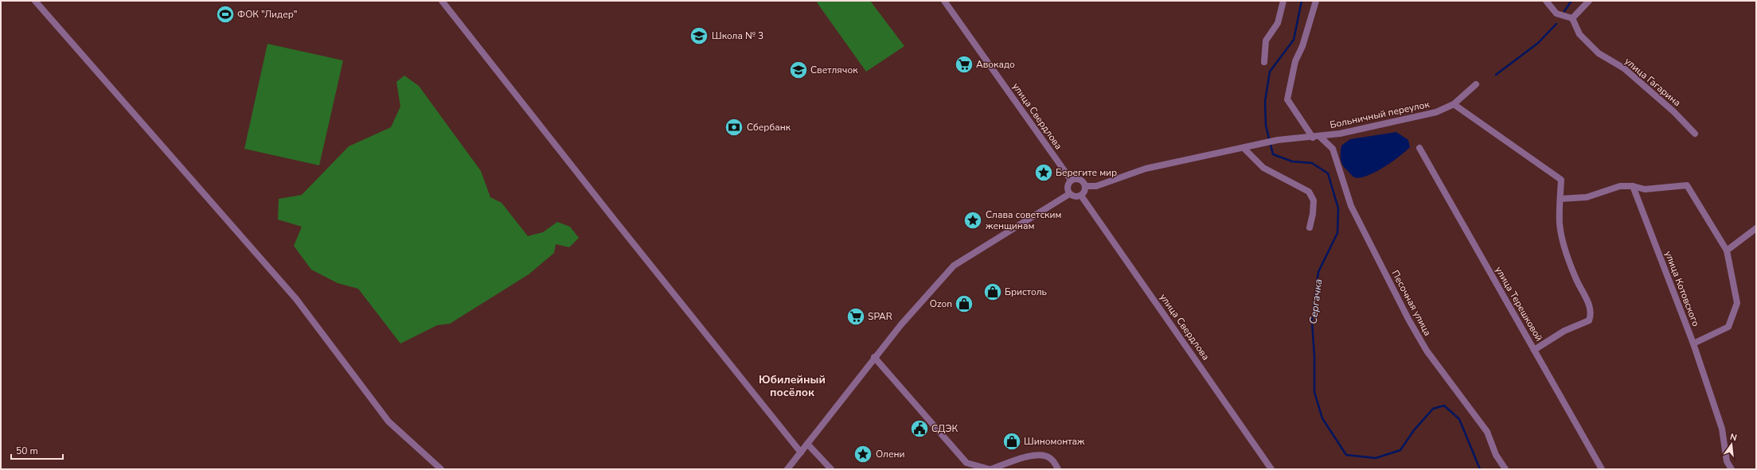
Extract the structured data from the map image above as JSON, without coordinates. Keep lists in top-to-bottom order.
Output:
{
  "streets": {
    "street": [
      "улица Гагарина",
      "Больничный переулок",
      "улица Свердлова",
      "улица Котовского",
      "Песочная улица",
      "улица Терешковой"
    ]
  },
  "crossings": [
    ["Больничный переулок", "улица Свердлова"],
    ["Больничный переулок", "Песочная улица"]
  ],
  "districts": ["Юбилейный посёлок"],
  "water": ["Сергачка"],
  "places": {
    "sports": ["ФОК \"Лидер\""],
    "school or university": ["Школа № 3", "Светлячок"],
    "supermarket": ["Авокадо", "SPAR"],
    "bank": ["Сбербанк"],
    "place": ["Берегите мир", "Слава советским женщинам", "Олени"],
    "shop": ["Бристоль", "Ozon", "Шиномонтаж"],
    "public building": ["СДЭК"]
  },
  "scale_bar": "50 m",
  "north": "top"
}
